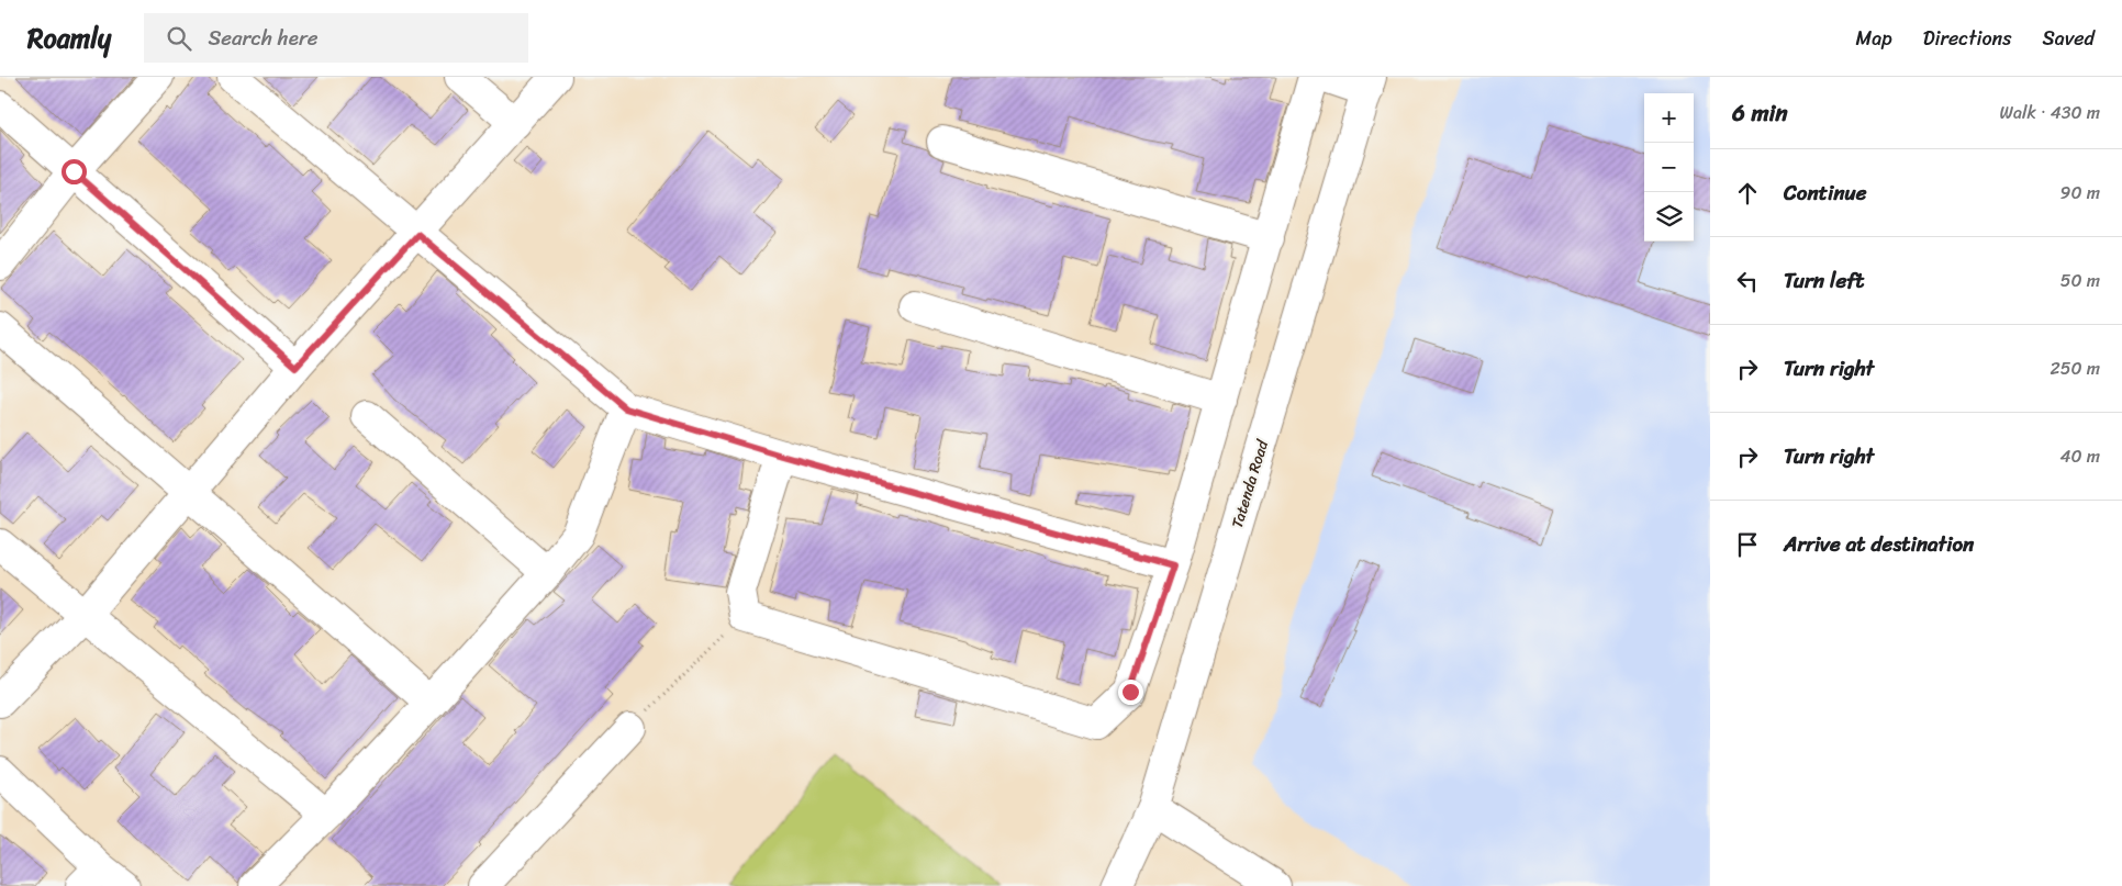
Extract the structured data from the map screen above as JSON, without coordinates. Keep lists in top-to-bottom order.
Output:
{
  "streets": {
    "street": ["Tatenda Road"]
  },
  "page": {
    "header": "Roamly",
    "search": "Search here",
    "nav": ["Map", "Directions", "Saved"],
    "heading": ["6 min", "Walk · 430 m"],
    "map_buttons": ["+", "−"],
    "list": [
      ["Continue", "90 m"],
      ["Turn left", "50 m"],
      ["Turn right", "250 m"],
      ["Turn right", "40 m"],
      "Arrive at destination"
    ]
  }
}
